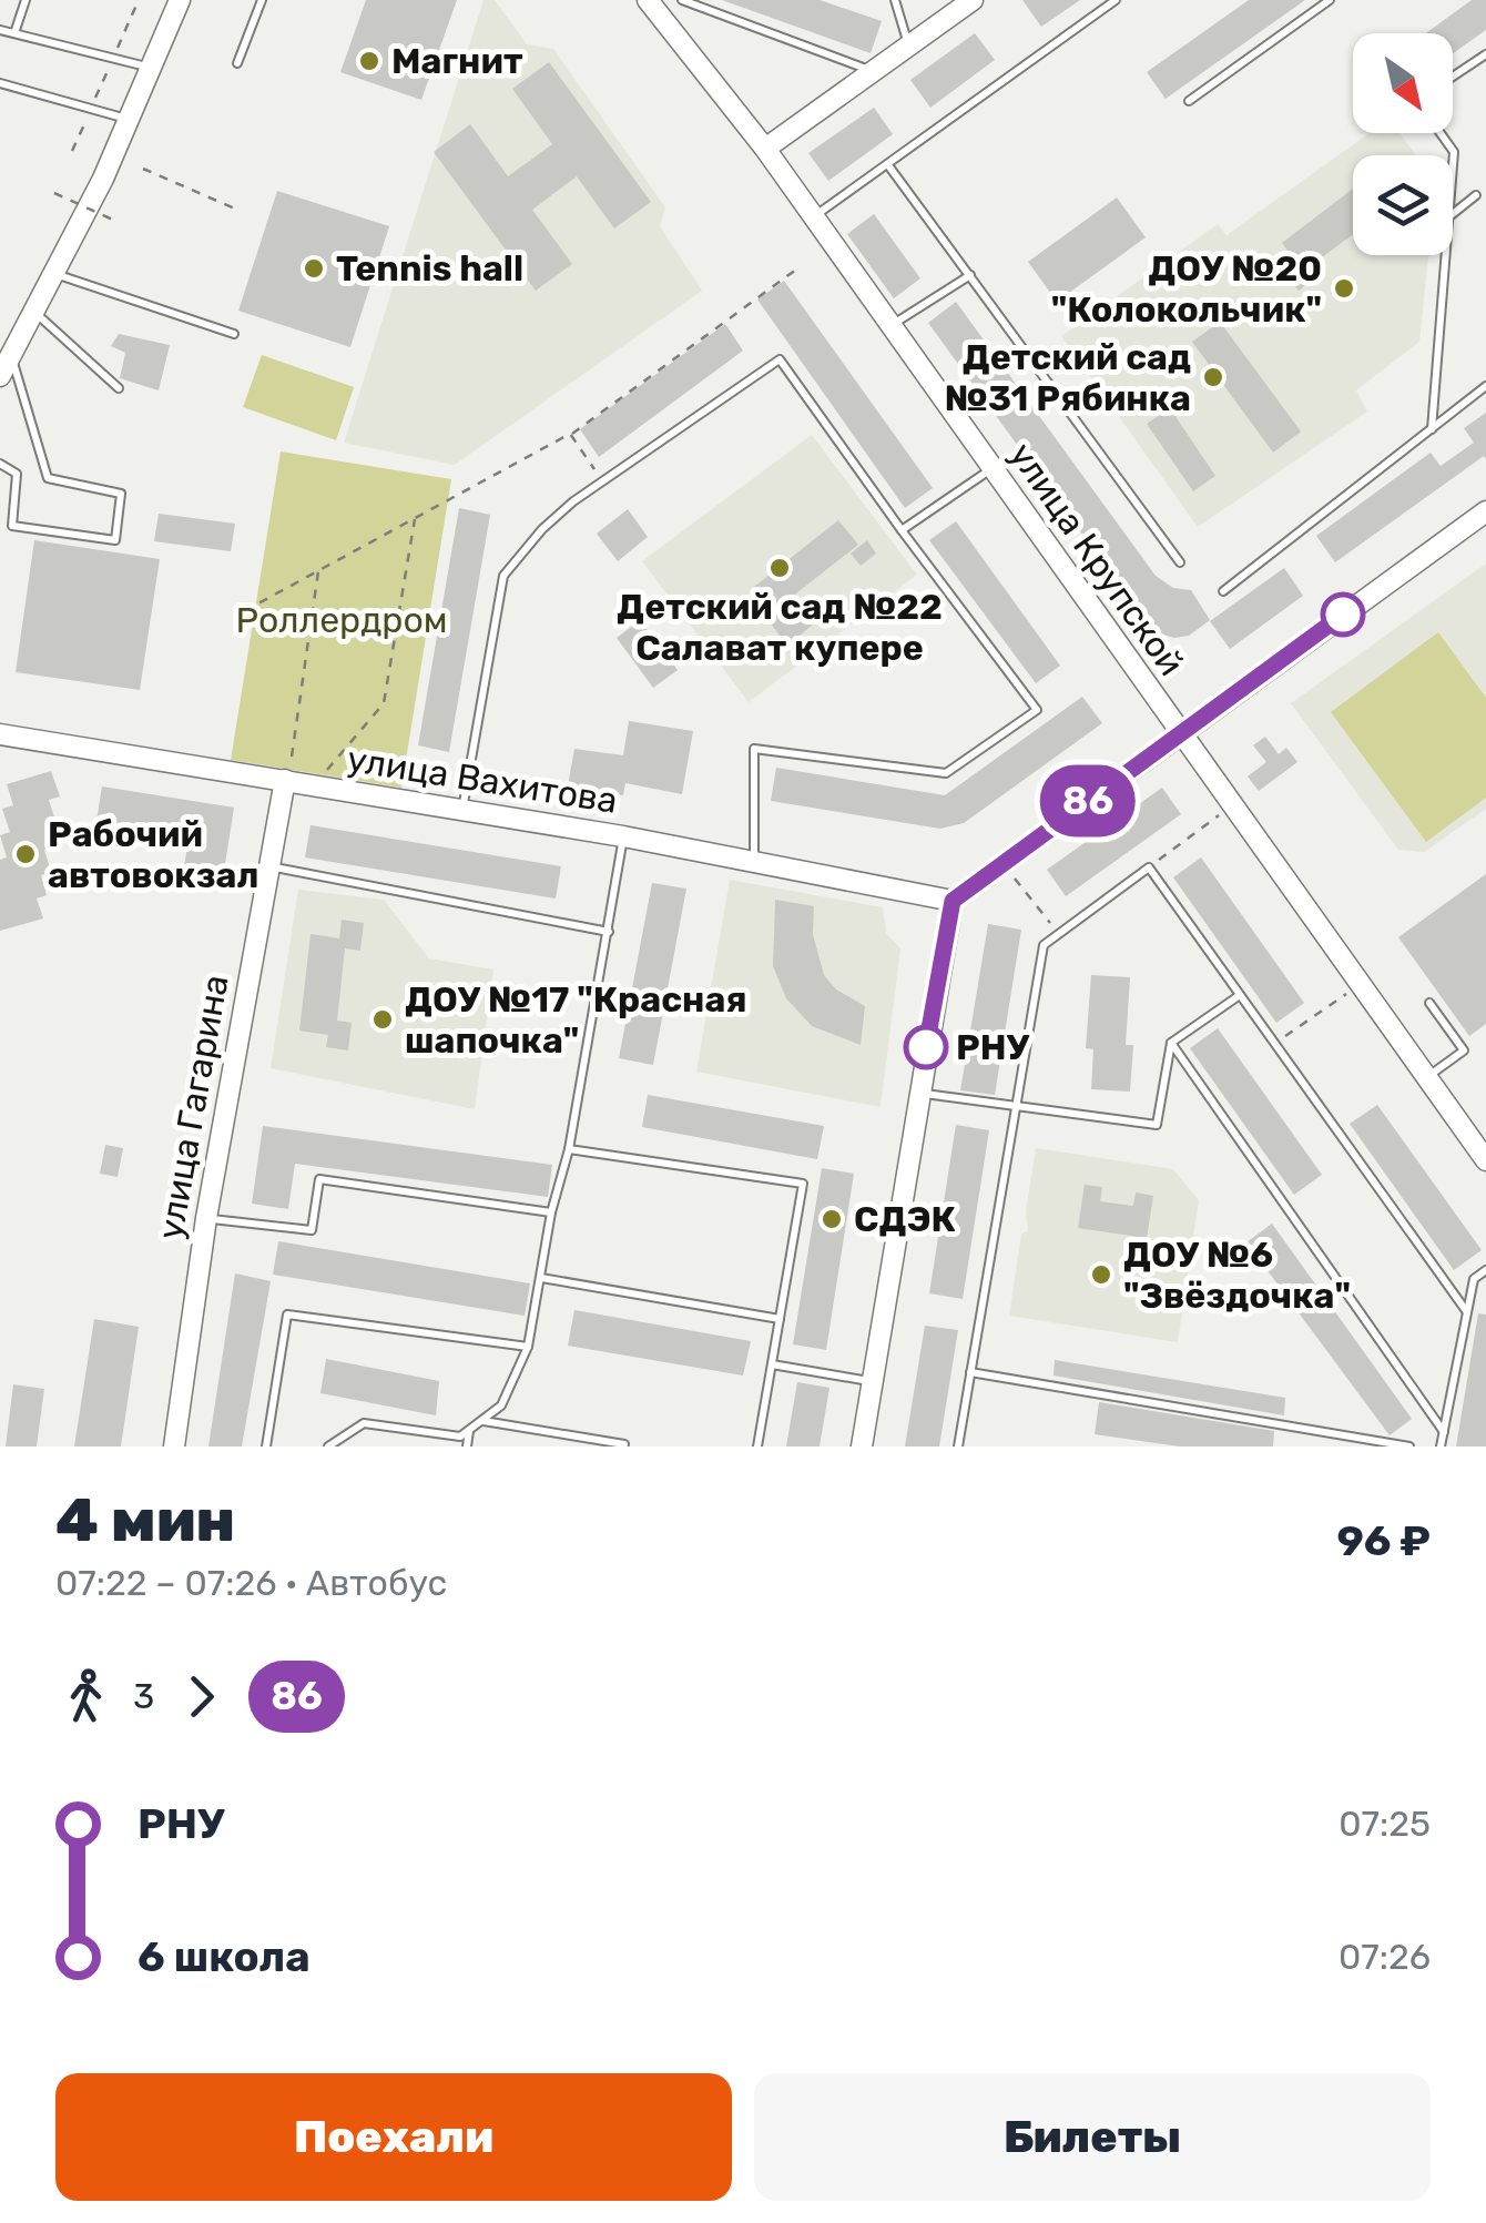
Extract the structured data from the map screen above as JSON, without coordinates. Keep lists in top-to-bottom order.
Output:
{
  "streets": {
    "street": ["улица Крупской", "улица Вахитова", "улица Гагарина"]
  },
  "crossings": [
    ["улица Вахитова", "улица Гагарина"]
  ],
  "parks": ["Роллердром"],
  "places": [
    "Магнит",
    "Tennis hall",
    "ДОУ №20 \"Колокольчик\"",
    "Детский сад №31 Рябинка",
    "Детский сад №22 Салават купере",
    "Рабочий автовокзал",
    "ДОУ №17 \"Красная шапочка\"",
    "РНУ",
    "СДЭК",
    "ДОУ №6 \"Звёздочка\""
  ],
  "lines": ["bus line 86"],
  "north": "bottom right",
  "page": {
    "on_map": "86",
    "heading": ["4 мин", "07:22 – 07:26 · Автобус", "96 ₽"],
    "legs": ["3", "86"],
    "list": [
      {
        "name": "РНУ",
        "value": "07:25"
      },
      {
        "name": "6 школа",
        "value": "07:26"
      }
    ],
    "buttons": ["Поехали", "Билеты"]
  }
}
